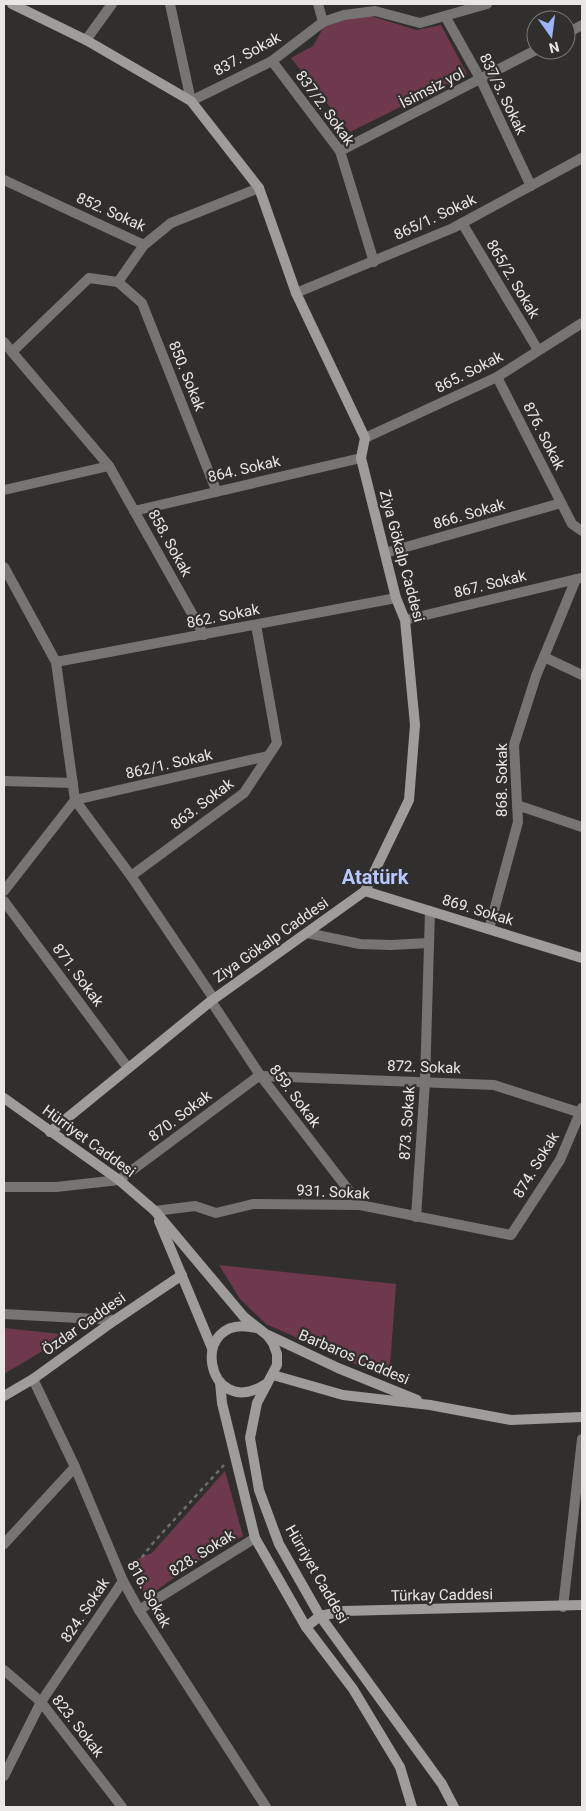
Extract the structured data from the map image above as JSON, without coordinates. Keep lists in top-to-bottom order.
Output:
{
  "streets": {
    "main road": [
      "Ziya Gökalp Caddesi",
      "869. Sokak",
      "Hürriyet Caddesi",
      "Özdar Caddesi",
      "Barbaros Caddesi",
      "Türkay Caddesi"
    ],
    "street": [
      "837. Sokak",
      "İsimsiz yol",
      "837/3. Sokak",
      "837/2. Sokak",
      "852. Sokak",
      "865/1. Sokak",
      "865/2. Sokak",
      "865. Sokak",
      "850. Sokak",
      "876. Sokak",
      "864. Sokak",
      "866. Sokak",
      "858. Sokak",
      "867. Sokak",
      "862. Sokak",
      "862/1. Sokak",
      "868. Sokak",
      "863. Sokak",
      "871. Sokak",
      "872. Sokak",
      "859. Sokak",
      "870. Sokak",
      "873. Sokak",
      "874. Sokak",
      "931. Sokak",
      "828. Sokak",
      "816. Sokak",
      "824. Sokak",
      "823. Sokak"
    ]
  },
  "crossings": [
    ["837. Sokak", "837/3. Sokak"],
    ["837. Sokak", "837/2. Sokak"],
    ["İsimsiz yol", "837/3. Sokak"],
    ["İsimsiz yol", "837/2. Sokak"],
    ["837/3. Sokak", "865/1. Sokak"],
    ["837/2. Sokak", "865/1. Sokak"],
    ["865/1. Sokak", "865/2. Sokak"],
    ["865/2. Sokak", "865. Sokak"],
    ["865. Sokak", "876. Sokak"],
    ["865. Sokak", "Ziya Gökalp Caddesi"],
    ["850. Sokak", "864. Sokak"],
    ["876. Sokak", "866. Sokak"],
    ["864. Sokak", "858. Sokak"],
    ["864. Sokak", "Ziya Gökalp Caddesi"],
    ["866. Sokak", "Ziya Gökalp Caddesi"],
    ["858. Sokak", "862. Sokak"],
    ["Ziya Gökalp Caddesi", "867. Sokak"],
    ["Ziya Gökalp Caddesi", "862. Sokak"],
    ["Ziya Gökalp Caddesi", "869. Sokak"],
    ["Ziya Gökalp Caddesi", "871. Sokak"],
    ["Ziya Gökalp Caddesi", "859. Sokak"],
    ["Ziya Gökalp Caddesi", "Hürriyet Caddesi"],
    ["867. Sokak", "868. Sokak"],
    ["862. Sokak", "863. Sokak"],
    ["862/1. Sokak", "863. Sokak"],
    ["862/1. Sokak", "859. Sokak"],
    ["868. Sokak", "869. Sokak"],
    ["863. Sokak", "859. Sokak"],
    ["869. Sokak", "873. Sokak"],
    ["872. Sokak", "859. Sokak"],
    ["872. Sokak", "870. Sokak"],
    ["872. Sokak", "873. Sokak"],
    ["872. Sokak", "874. Sokak"],
    ["859. Sokak", "870. Sokak"],
    ["859. Sokak", "931. Sokak"],
    ["870. Sokak", "Hürriyet Caddesi"],
    ["873. Sokak", "931. Sokak"],
    ["Hürriyet Caddesi", "931. Sokak"],
    ["Hürriyet Caddesi", "Özdar Caddesi"],
    ["Hürriyet Caddesi", "Barbaros Caddesi"],
    ["Hürriyet Caddesi", "828. Sokak"],
    ["Hürriyet Caddesi", "Türkay Caddesi"],
    ["Hürriyet Caddesi", "824. Sokak"],
    ["874. Sokak", "931. Sokak"],
    ["Özdar Caddesi", "816. Sokak"],
    ["828. Sokak", "816. Sokak"],
    ["816. Sokak", "824. Sokak"],
    ["824. Sokak", "823. Sokak"]
  ],
  "districts": ["Atatürk"],
  "north": "bottom"
}
